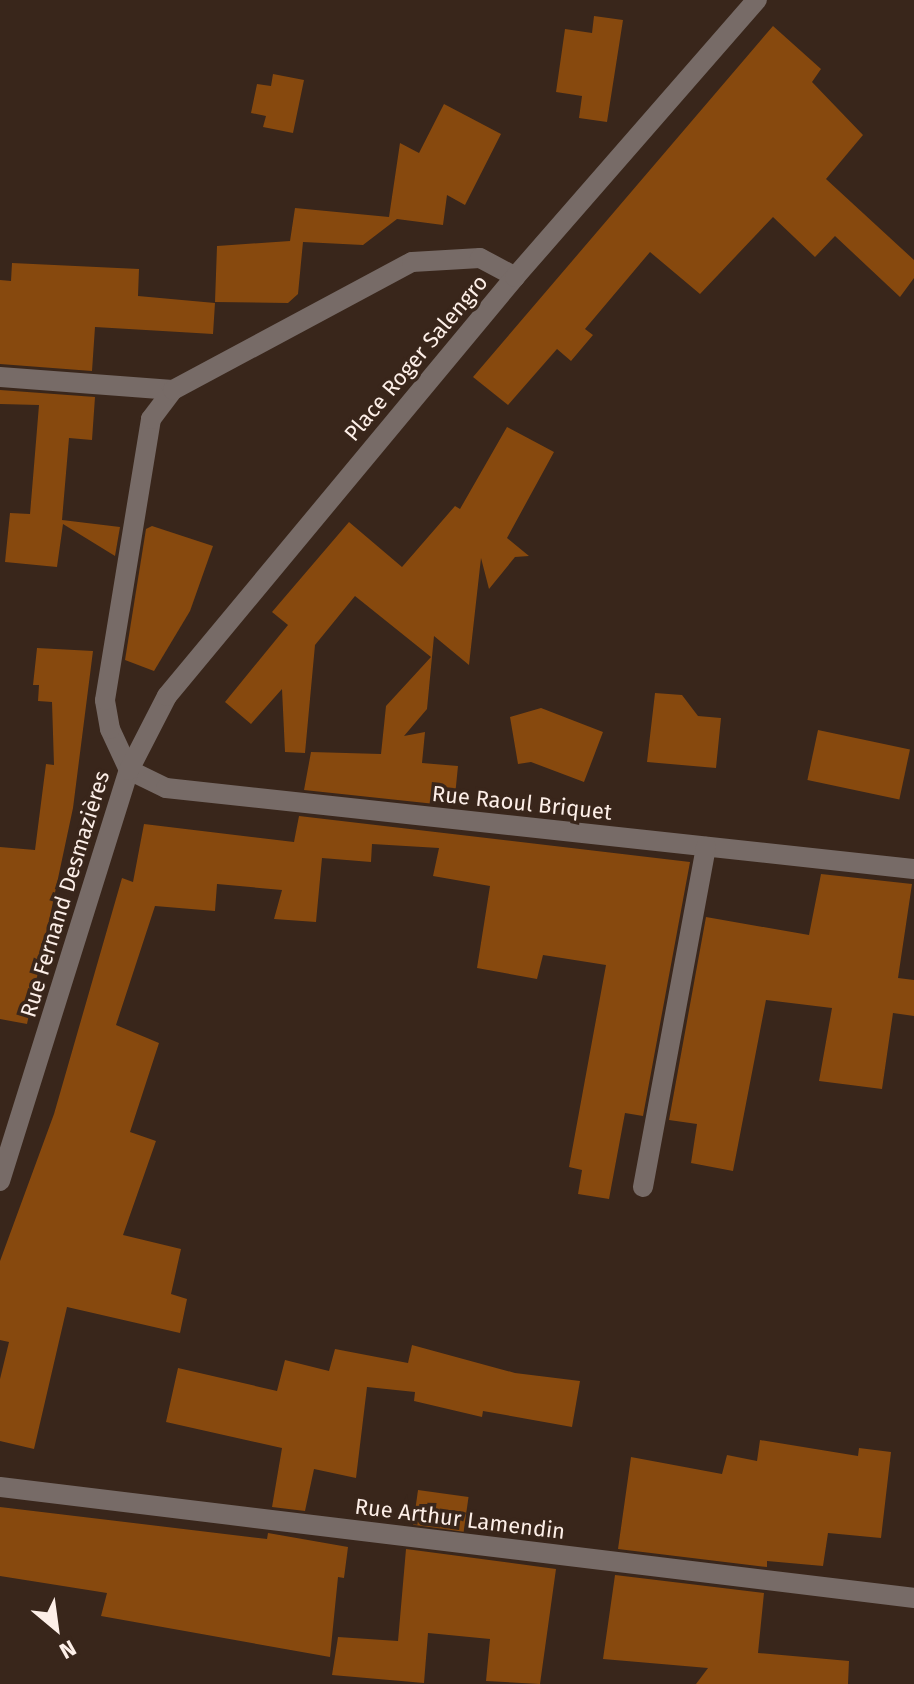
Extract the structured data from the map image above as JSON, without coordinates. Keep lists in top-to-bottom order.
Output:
{
  "streets": {
    "street": [
      "Place Roger Salengro",
      "Rue Raoul Briquet",
      "Rue Fernand Desmazières",
      "Rue Arthur Lamendin"
    ]
  },
  "crossings": [
    ["Place Roger Salengro", "Rue Raoul Briquet"],
    ["Place Roger Salengro", "Rue Fernand Desmazières"],
    ["Rue Raoul Briquet", "Rue Fernand Desmazières"]
  ],
  "north": "bottom right"
}
